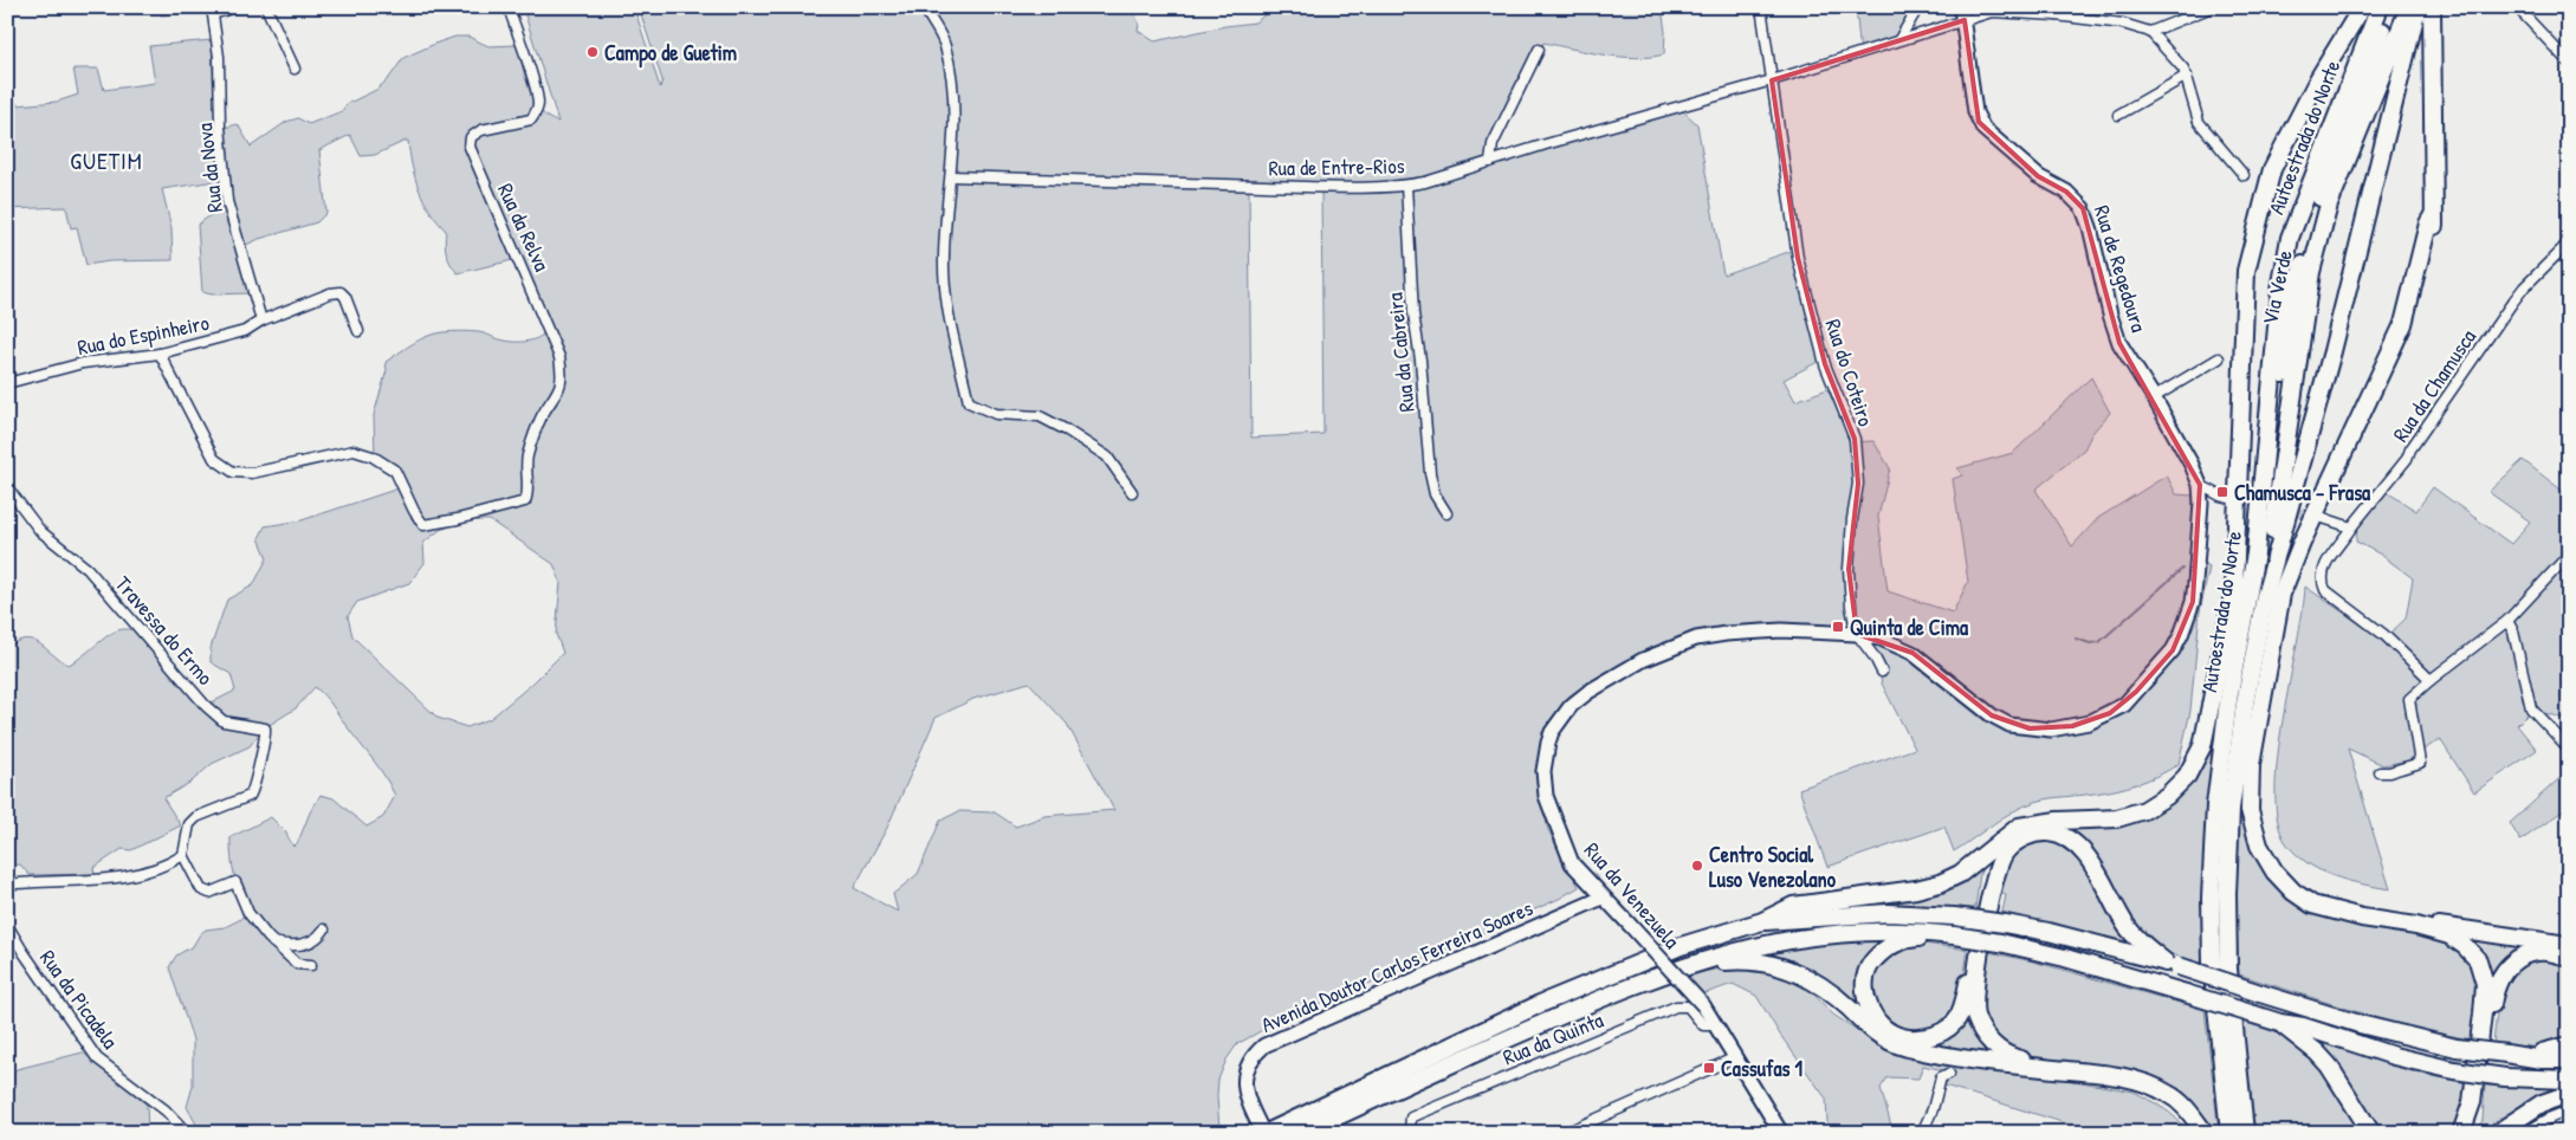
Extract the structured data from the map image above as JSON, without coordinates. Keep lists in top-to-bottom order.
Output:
{
  "streets": {
    "highway": ["Autoestrada do Norte", "Via Verde"],
    "street": [
      "Rua de Entre-Rios",
      "Rua da Nova",
      "Rua da Relva",
      "Rua de Regedoura",
      "Rua do Espinheiro",
      "Rua da Cabreira",
      "Rua do Coteiro",
      "Rua da Chamusca",
      "Travessa do Ermo",
      "Rua da Venezuela",
      "Avenida Doutor Carlos Ferreira Soares",
      "Rua da Picadela",
      "Rua da Quinta"
    ]
  },
  "crossings": [
    ["Autoestrada do Norte", "Via Verde"],
    ["Rua de Entre-Rios", "Rua de Regedoura"],
    ["Rua de Entre-Rios", "Rua da Cabreira"],
    ["Rua de Entre-Rios", "Rua do Coteiro"],
    ["Rua da Nova", "Rua do Espinheiro"],
    ["Rua da Relva", "Rua do Espinheiro"],
    ["Rua de Regedoura", "Rua da Venezuela"],
    ["Rua do Coteiro", "Rua da Venezuela"],
    ["Rua da Venezuela", "Avenida Doutor Carlos Ferreira Soares"],
    ["Rua da Venezuela", "Rua da Quinta"]
  ],
  "districts": ["GUETIM"],
  "places": {
    "other": ["Campo de Guetim", "Centro Social Luso Venezolano"],
    "transit": ["Chamusca - Frasa", "Quinta de Cima", "Cassufas 1"]
  }
}
